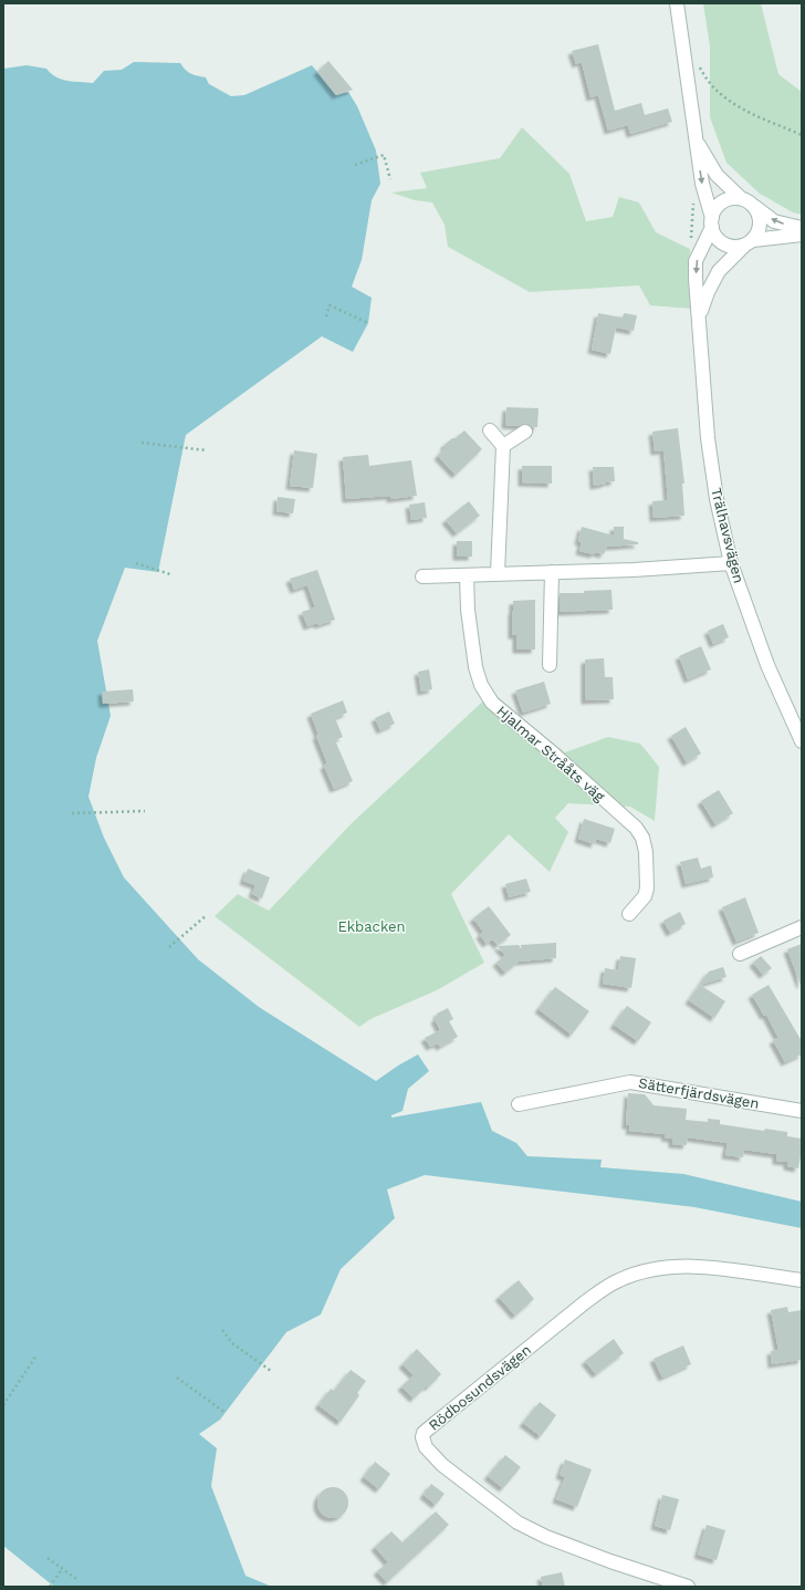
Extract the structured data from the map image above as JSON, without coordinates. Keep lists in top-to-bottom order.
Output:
{
  "streets": {
    "street": [
      "Trälhavsvägen",
      "Hjalmar Strååts väg",
      "Sätterfjärdsvägen",
      "Rödbosundsvägen"
    ]
  },
  "parks": ["Ekbacken"]
}
